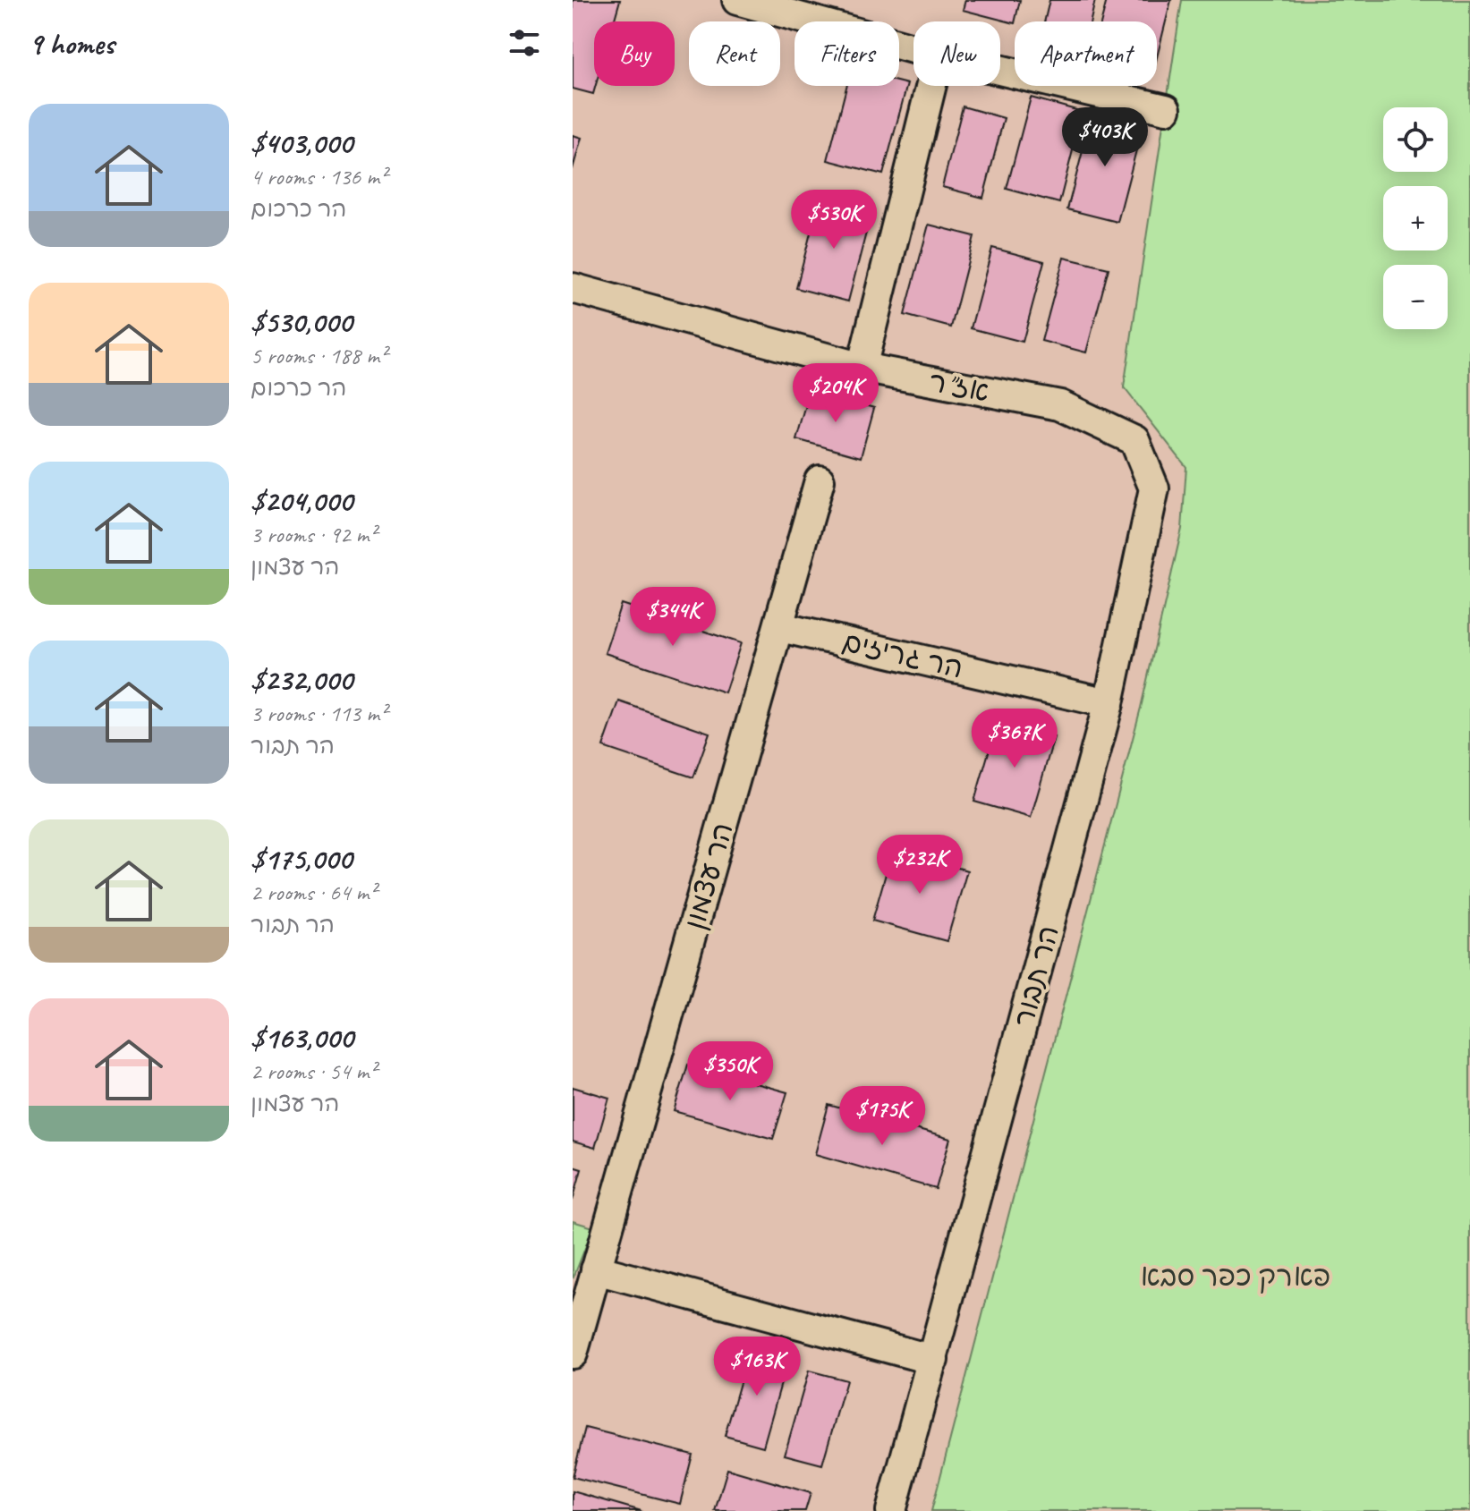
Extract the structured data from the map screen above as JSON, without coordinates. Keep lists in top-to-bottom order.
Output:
{
  "streets": {
    "street": [
      "אז\"ר",
      "הר גריזים",
      "הר עצמון",
      "הר תבור"
    ]
  },
  "crossings": [
    ["אז\"ר", "הר תבור"],
    ["הר גריזים", "הר עצמון"],
    ["הר גריזים", "הר תבור"]
  ],
  "parks": ["פארק כפר סבא"],
  "page": {
    "heading": "9 homes",
    "chip": [
      "Buy",
      "Rent",
      "Filters",
      "New",
      "Apartment"
    ],
    "list": [
      {
        "name": "$403,000",
        "note": "4 rooms · 136 m² · הר כרכום"
      },
      {
        "name": "$530,000",
        "note": "5 rooms · 188 m² · הר כרכום"
      },
      {
        "name": "$204,000",
        "note": "3 rooms · 92 m² · הר עצמון"
      },
      {
        "name": "$232,000",
        "note": "3 rooms · 113 m² · הר תבור"
      },
      {
        "name": "$175,000",
        "note": "2 rooms · 64 m² · הר תבור"
      },
      {
        "name": "$163,000",
        "note": "2 rooms · 54 m² · הר עצמון"
      }
    ],
    "map_buttons": ["+", "−"],
    "price": [
      "$403K",
      "$530K",
      "$204K",
      "$344K",
      "$367K",
      "$232K",
      "$350K",
      "$175K",
      "$163K"
    ]
  }
}
